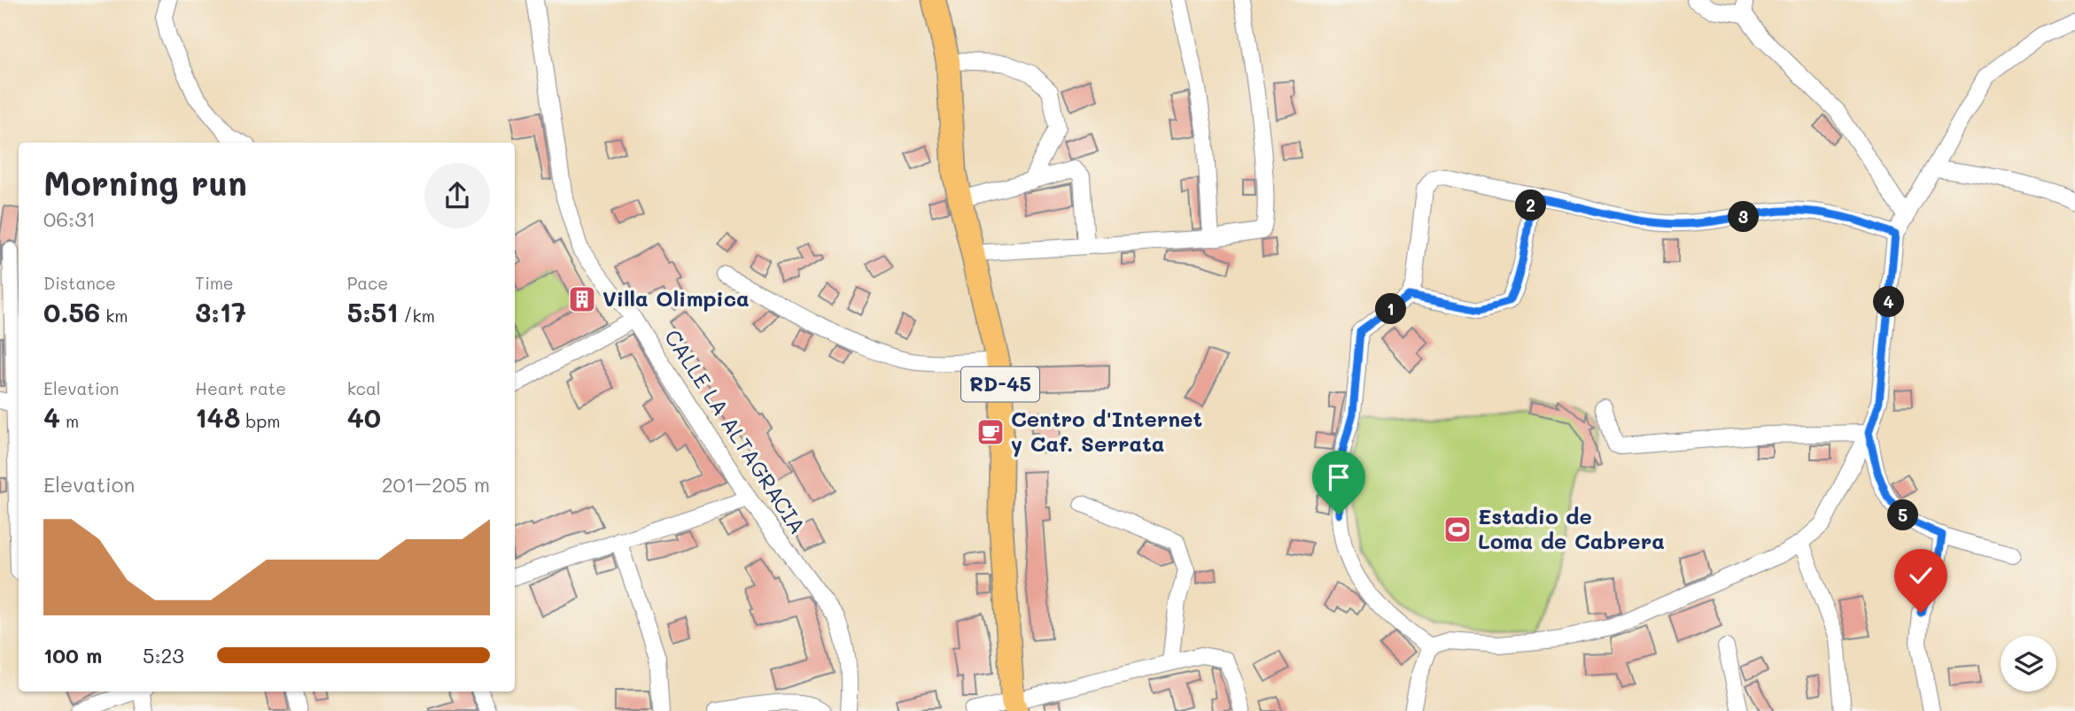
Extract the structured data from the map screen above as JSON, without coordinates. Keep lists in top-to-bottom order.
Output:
{
  "streets": {
    "main road": ["RD-45"],
    "street": ["CALLE LA ALTAGRACIA"]
  },
  "places": {
    "building": ["Villa Olimpica"],
    "cafe": ["Centro d'Internet y Caf. Serrata"],
    "sports": ["Estadio de Loma de Cabrera"]
  },
  "page": {
    "heading": ["Morning run", "06:31"],
    "pins": [
      "2",
      "3",
      "4",
      "1",
      "5"
    ],
    "stats": [
      ["Distance", "0.56 km"],
      ["Time", "3:17"],
      ["Pace", "5:51 /km"],
      ["Elevation", "4 m"],
      ["Heart rate", "148 bpm"],
      ["kcal", "40"]
    ],
    "chart": ["Elevation", "201–205 m"],
    "list": [
      {
        "name": "100 m",
        "note": "5:23"
      }
    ]
  }
}
